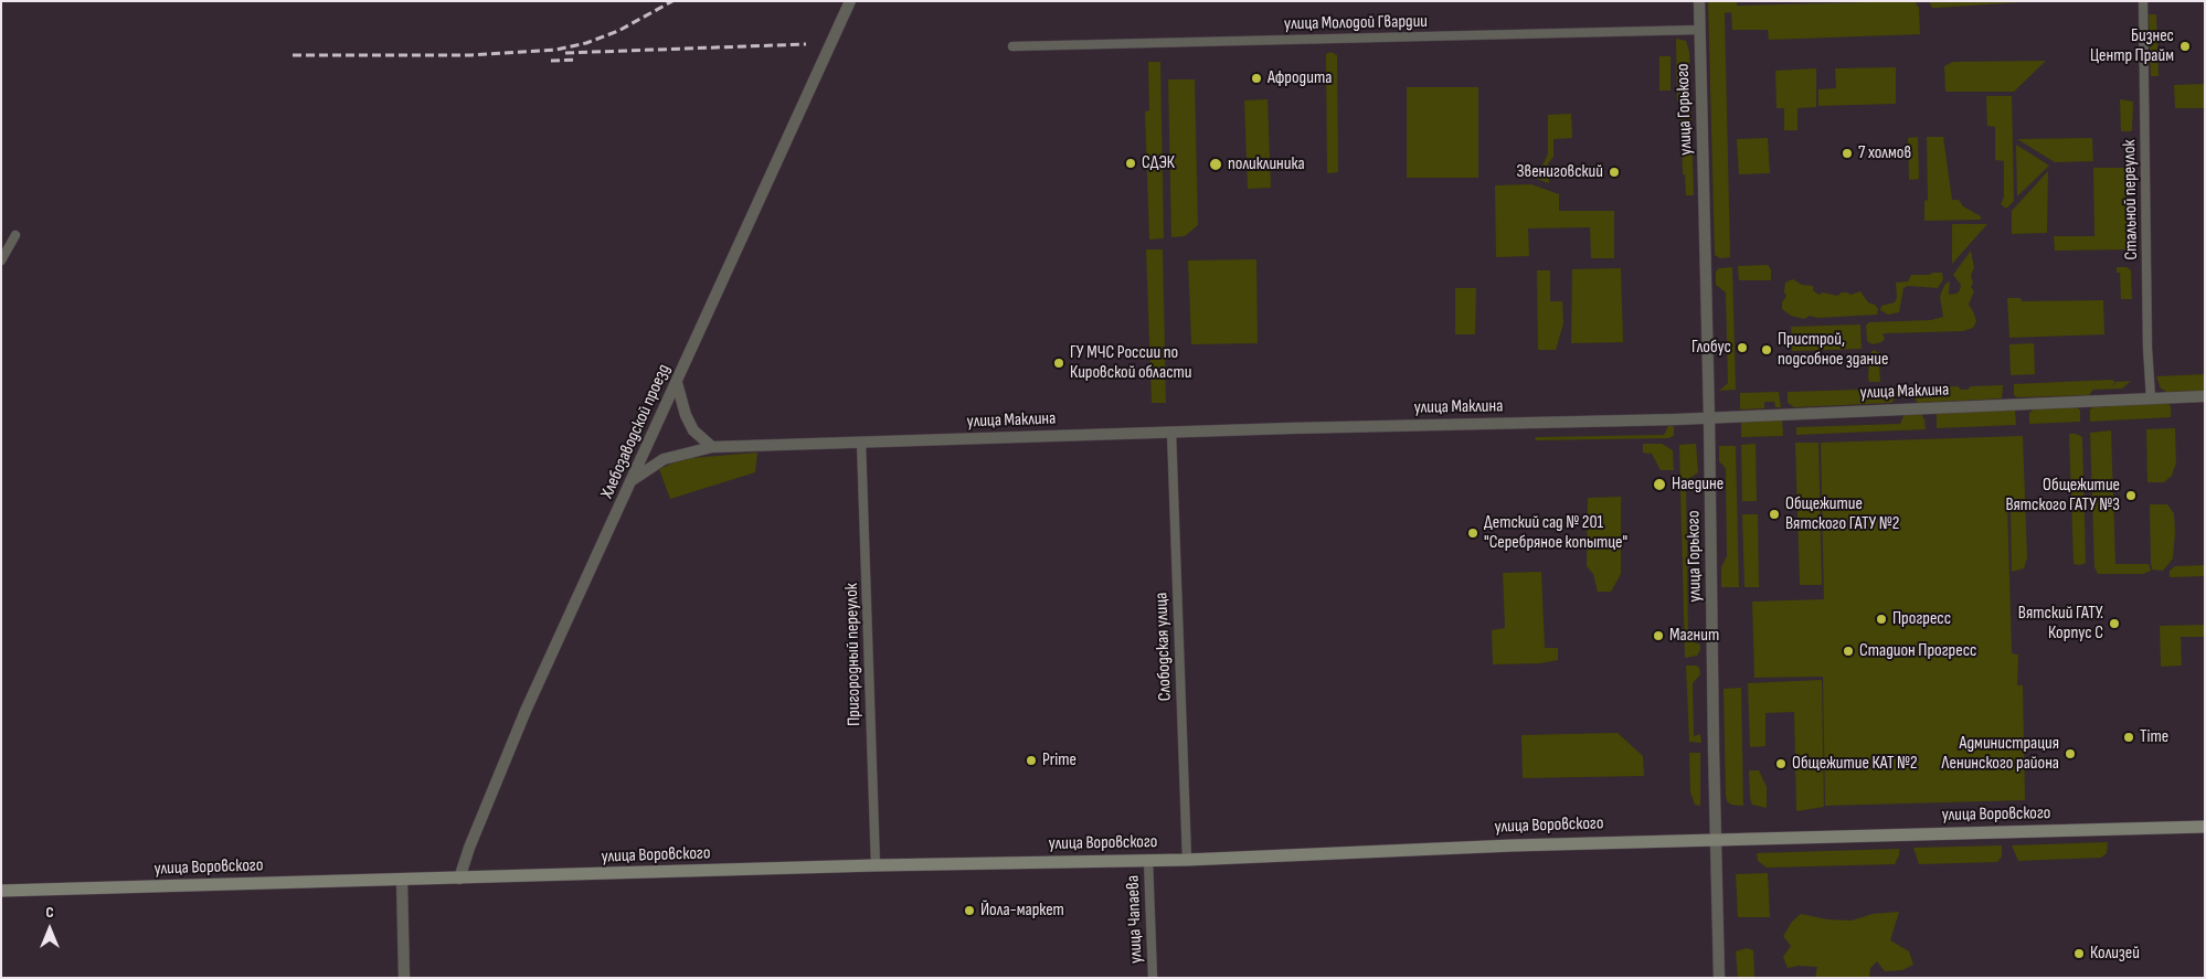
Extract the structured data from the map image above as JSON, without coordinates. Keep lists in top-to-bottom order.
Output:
{
  "streets": {
    "main road": ["улица Воровского"],
    "street": [
      "улица Молодой Гвардии",
      "улица Горького",
      "Стальной переулок",
      "улица Маклина",
      "Хлебозаводской проезд",
      "Слободская улица",
      "Пригородный переулок",
      "улица Чапаева"
    ]
  },
  "crossings": [
    ["улица Молодой Гвардии", "улица Горького"],
    ["улица Горького", "улица Маклина"],
    ["улица Горького", "улица Воровского"],
    ["Стальной переулок", "улица Маклина"],
    ["улица Маклина", "Хлебозаводской проезд"],
    ["улица Маклина", "Слободская улица"],
    ["улица Маклина", "Пригородный переулок"],
    ["Хлебозаводской проезд", "улица Воровского"],
    ["Слободская улица", "улица Воровского"],
    ["Пригородный переулок", "улица Воровского"],
    ["улица Воровского", "улица Чапаева"]
  ],
  "places": [
    "Бизнес Центр Прайм",
    "Афродита",
    "7 холмов",
    "СДЭК",
    "поликлиника",
    "Звениговский",
    "Глобус",
    "Пристрой, подсобное здание",
    "ГУ МЧС России по Кировской области",
    "Наедине",
    "Общежитие Вятского ГАТУ №3",
    "Общежитие Вятского ГАТУ №2",
    "Детский сад № 201 \"Серебряное копытце\"",
    "Прогресс",
    "Вятский ГАТУ. Корпус С",
    "Магнит",
    "Стадион Прогресс",
    "Time",
    "Администрация Ленинского района",
    "Prime",
    "Общежитие КАТ №2",
    "Йола-маркет",
    "Колизей"
  ],
  "north": "top"
}
